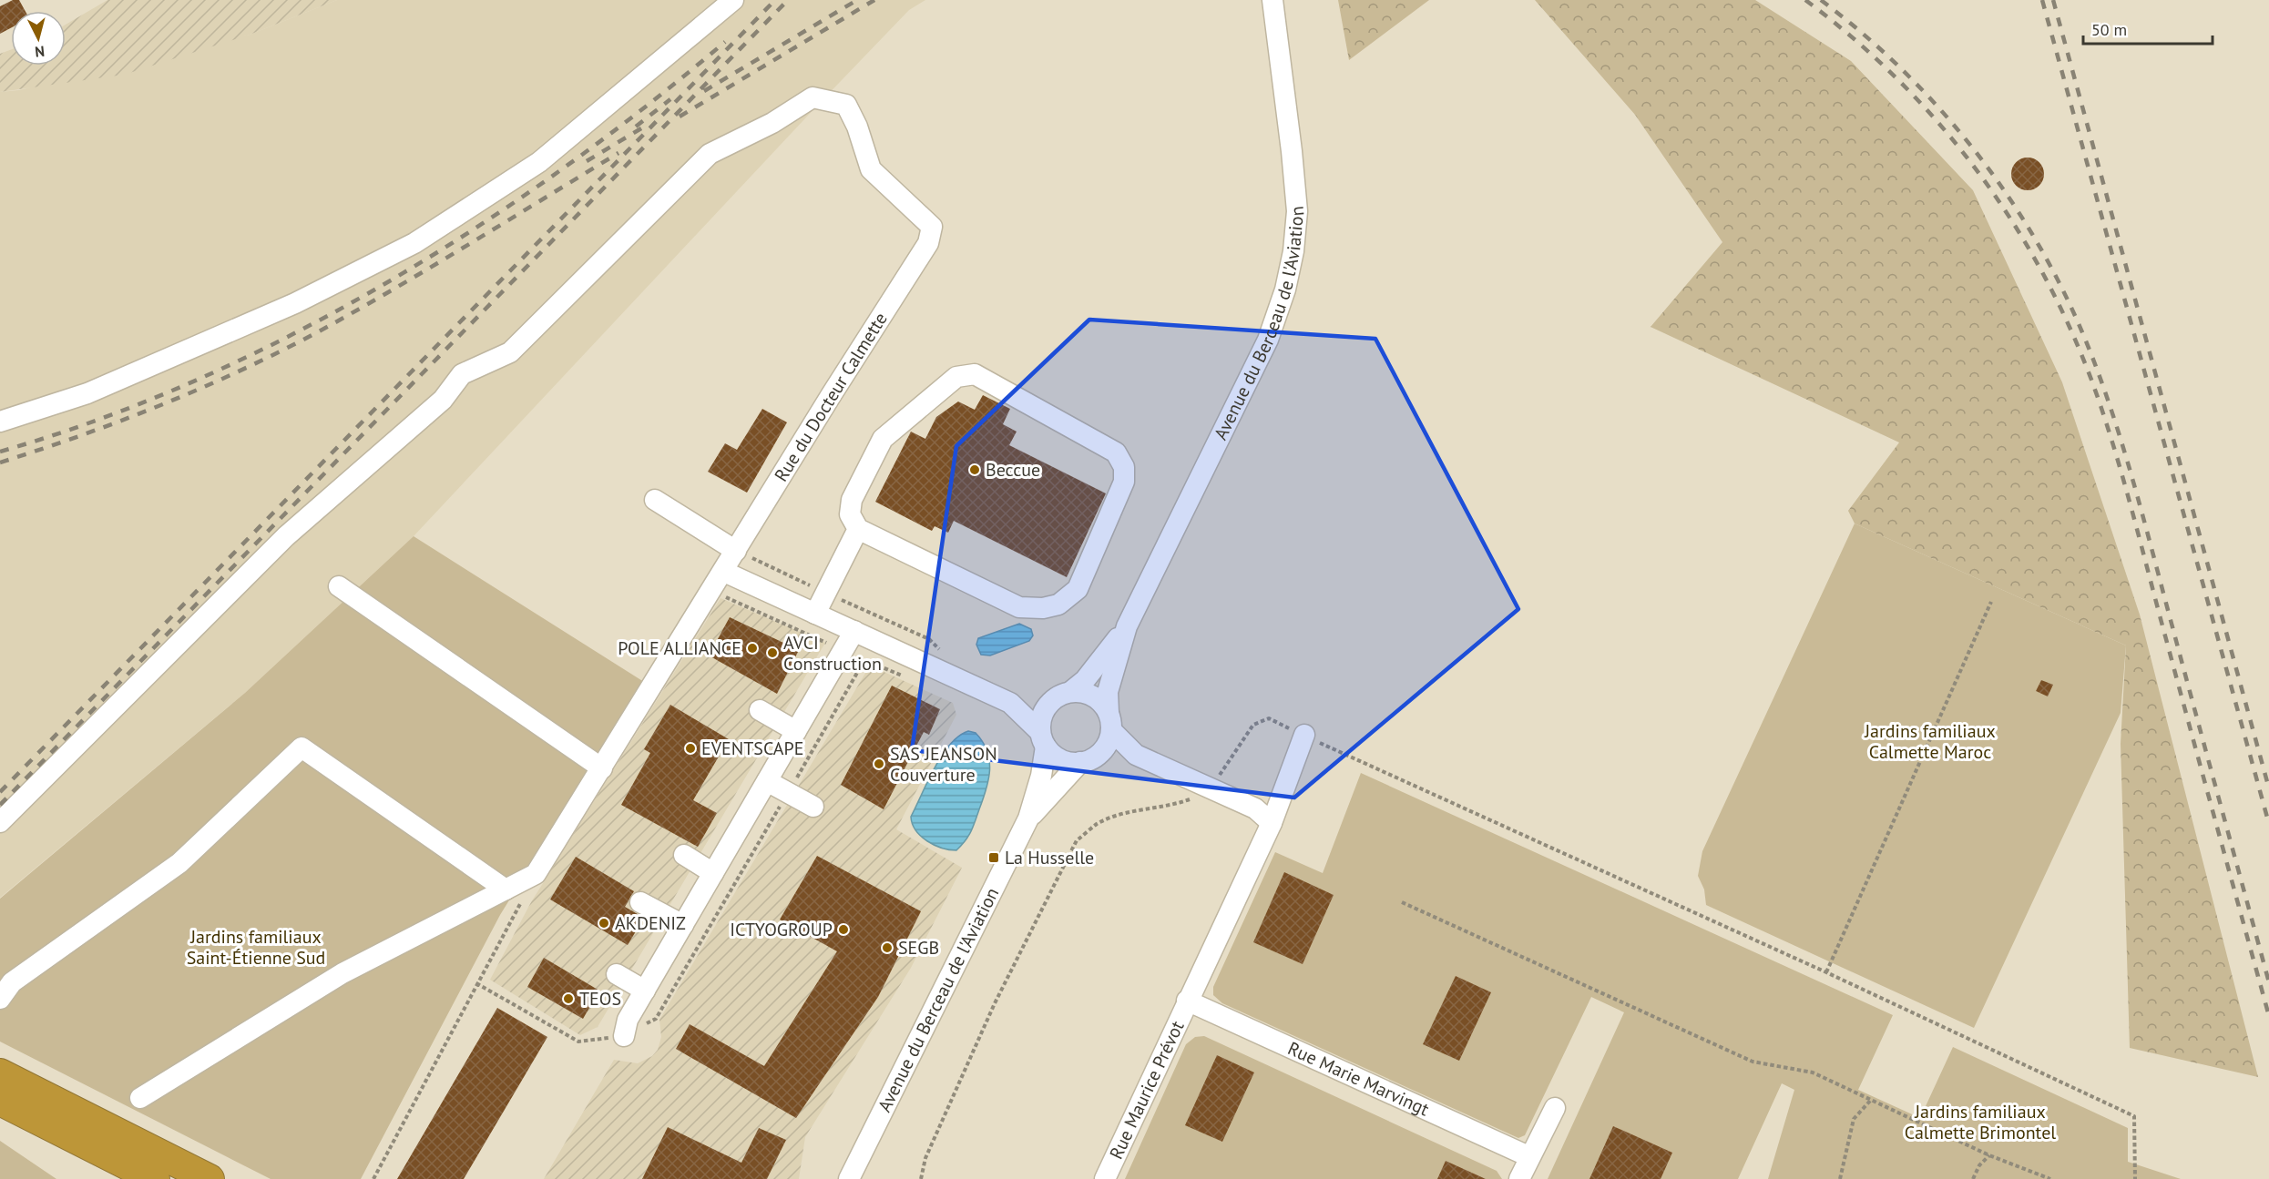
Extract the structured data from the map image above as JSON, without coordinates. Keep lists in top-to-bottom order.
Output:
{
  "streets": {
    "street": [
      "Avenue du Berceau de l'Aviation",
      "Rue du Docteur Calmette",
      "Rue Marie Marvingt",
      "Rue Maurice Prévot"
    ]
  },
  "crossings": [
    ["Rue Marie Marvingt", "Rue Maurice Prévot"]
  ],
  "parks": ["Jardins familiaux Calmette Maroc", "Jardins familiaux Saint-Étienne Sud", "Jardins familiaux Calmette Brimontel"],
  "places": {
    "other": [
      "Beccue",
      "POLE ALLIANCE",
      "AVCI Construction",
      "EVENTSCAPE",
      "SAS JEANSON Couverture",
      "AKDENIZ",
      "ICTYOGROUP",
      "SEGB",
      "TEOS"
    ],
    "transit": ["La Husselle"]
  },
  "scale_bar": "50 m",
  "north": "bottom"
}
